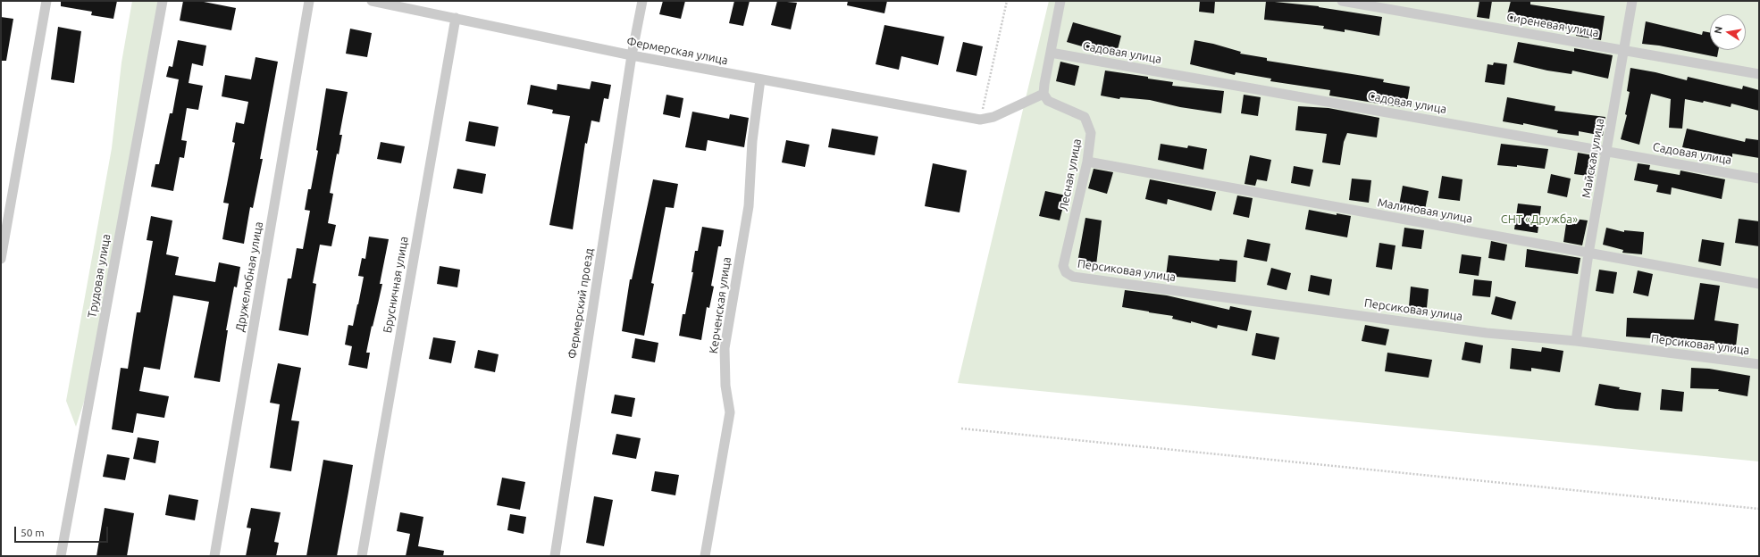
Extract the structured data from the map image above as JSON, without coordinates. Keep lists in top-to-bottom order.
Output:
{
  "streets": {
    "street": [
      "Сиреневая улица",
      "Фермерская улица",
      "Садовая улица",
      "Майская улица",
      "Лесная улица",
      "Малиновая улица",
      "Персиковая улица",
      "Трудовая улица",
      "Дружелюбная улица",
      "Брусничная улица",
      "Фермерский проезд",
      "Керченская улица"
    ]
  },
  "crossings": [
    ["Сиреневая улица", "Майская улица"],
    ["Фермерская улица", "Брусничная улица"],
    ["Фермерская улица", "Фермерский проезд"],
    ["Фермерская улица", "Керченская улица"],
    ["Садовая улица", "Майская улица"],
    ["Майская улица", "Малиновая улица"],
    ["Майская улица", "Персиковая улица"],
    ["Лесная улица", "Малиновая улица"],
    ["Лесная улица", "Персиковая улица"]
  ],
  "parks": ["СНТ «Дружба»"],
  "scale_bar": "50 m",
  "north": "left"
}
